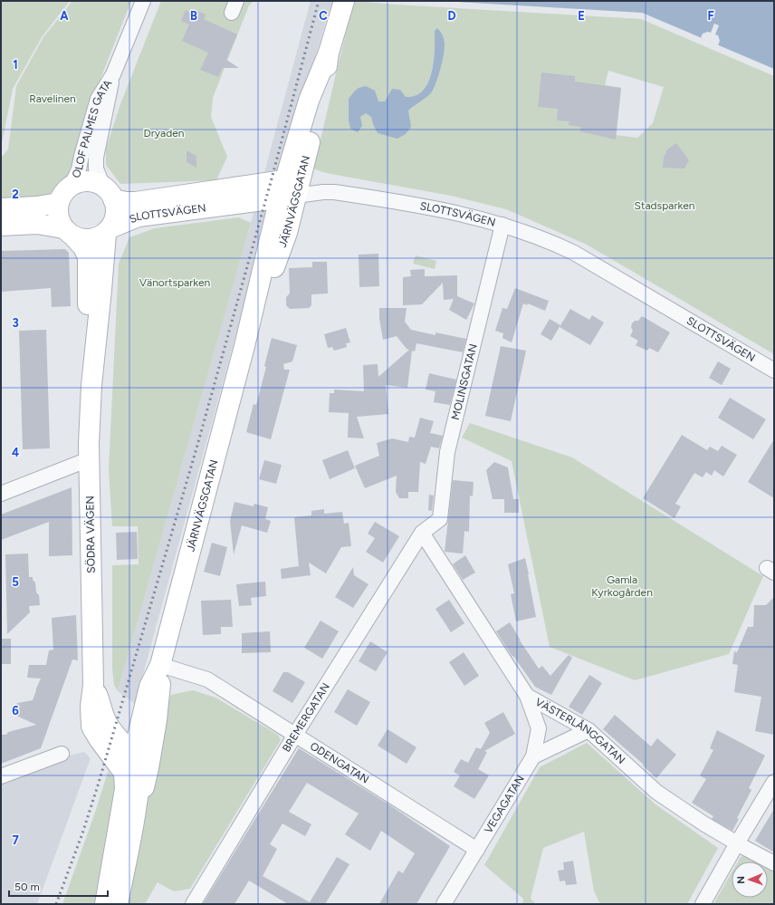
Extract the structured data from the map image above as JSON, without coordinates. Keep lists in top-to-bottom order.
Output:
{
  "streets": {
    "street": [
      "OLOF PALMES GATA",
      "JÄRNVÄGSGATAN",
      "SLOTTSVÄGEN",
      "MOLINSGATAN",
      "SÖDRA VÄGEN",
      "BREMERGATAN",
      "VÄSTERLÅNGGATAN",
      "ODENGATAN",
      "VEGAGATAN"
    ]
  },
  "crossings": [
    ["OLOF PALMES GATA", "SLOTTSVÄGEN"],
    ["OLOF PALMES GATA", "SÖDRA VÄGEN"],
    ["JÄRNVÄGSGATAN", "SLOTTSVÄGEN"],
    ["JÄRNVÄGSGATAN", "SÖDRA VÄGEN"],
    ["JÄRNVÄGSGATAN", "ODENGATAN"],
    ["SLOTTSVÄGEN", "MOLINSGATAN"],
    ["SLOTTSVÄGEN", "SÖDRA VÄGEN"],
    ["MOLINSGATAN", "BREMERGATAN"],
    ["MOLINSGATAN", "VÄSTERLÅNGGATAN"],
    ["BREMERGATAN", "VÄSTERLÅNGGATAN"],
    ["BREMERGATAN", "ODENGATAN"],
    ["VÄSTERLÅNGGATAN", "VEGAGATAN"],
    ["ODENGATAN", "VEGAGATAN"]
  ],
  "parks": [
    "Ravelinen",
    "Dryaden",
    "Stadsparken",
    "Vänortsparken",
    "Gamla Kyrkogården"
  ],
  "scale_bar": "50 m",
  "north": "left",
  "grid": {
    "columns": [
      "A",
      "B",
      "C",
      "D",
      "E",
      "F"
    ],
    "rows": [
      "1",
      "2",
      "3",
      "4",
      "5",
      "6",
      "7"
    ]
  }
}
